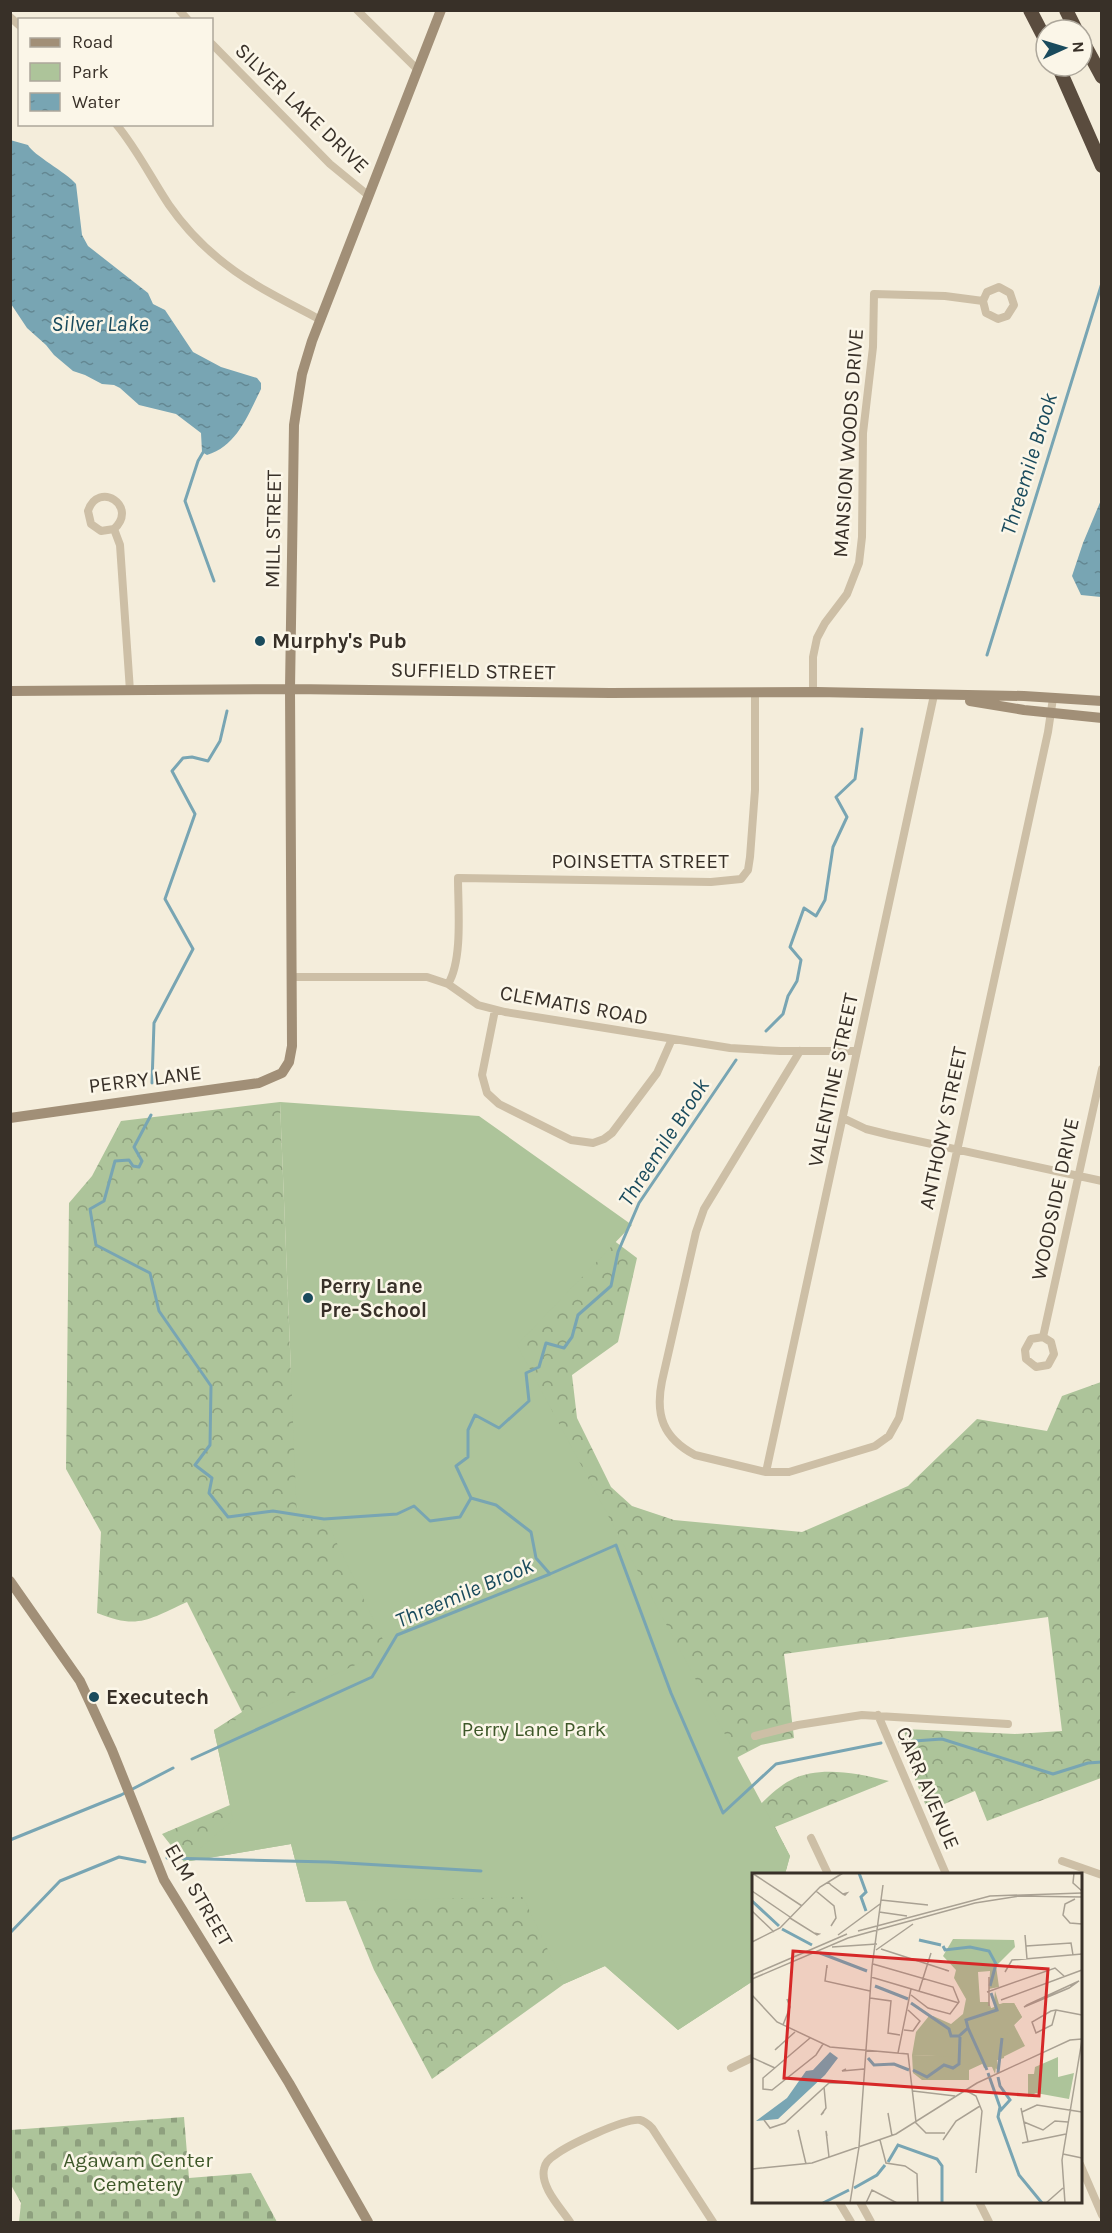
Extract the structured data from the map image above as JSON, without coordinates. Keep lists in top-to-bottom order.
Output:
{
  "streets": {
    "street": [
      "SILVER LAKE DRIVE",
      "MANSION WOODS DRIVE",
      "MILL STREET",
      "SUFFIELD STREET",
      "POINSETTA STREET",
      "CLEMATIS ROAD",
      "PERRY LANE",
      "VALENTINE STREET",
      "ANTHONY STREET",
      "WOODSIDE DRIVE",
      "CARR AVENUE",
      "ELM STREET"
    ]
  },
  "crossings": [
    ["SILVER LAKE DRIVE", "MILL STREET"],
    ["MANSION WOODS DRIVE", "SUFFIELD STREET"],
    ["MILL STREET", "SUFFIELD STREET"],
    ["MILL STREET", "CLEMATIS ROAD"],
    ["MILL STREET", "PERRY LANE"],
    ["SUFFIELD STREET", "POINSETTA STREET"],
    ["SUFFIELD STREET", "VALENTINE STREET"],
    ["SUFFIELD STREET", "ANTHONY STREET"],
    ["POINSETTA STREET", "CLEMATIS ROAD"],
    ["CLEMATIS ROAD", "VALENTINE STREET"],
    ["CLEMATIS ROAD", "ANTHONY STREET"],
    ["VALENTINE STREET", "ANTHONY STREET"]
  ],
  "water": ["Silver Lake", "Threemile Brook"],
  "parks": ["Perry Lane Park", "Agawam Center Cemetery"],
  "places": ["Murphy's Pub", "Perry Lane Pre-School", "Executech"],
  "legend": ["Road", "Park", "Water"],
  "north": "right"
}
